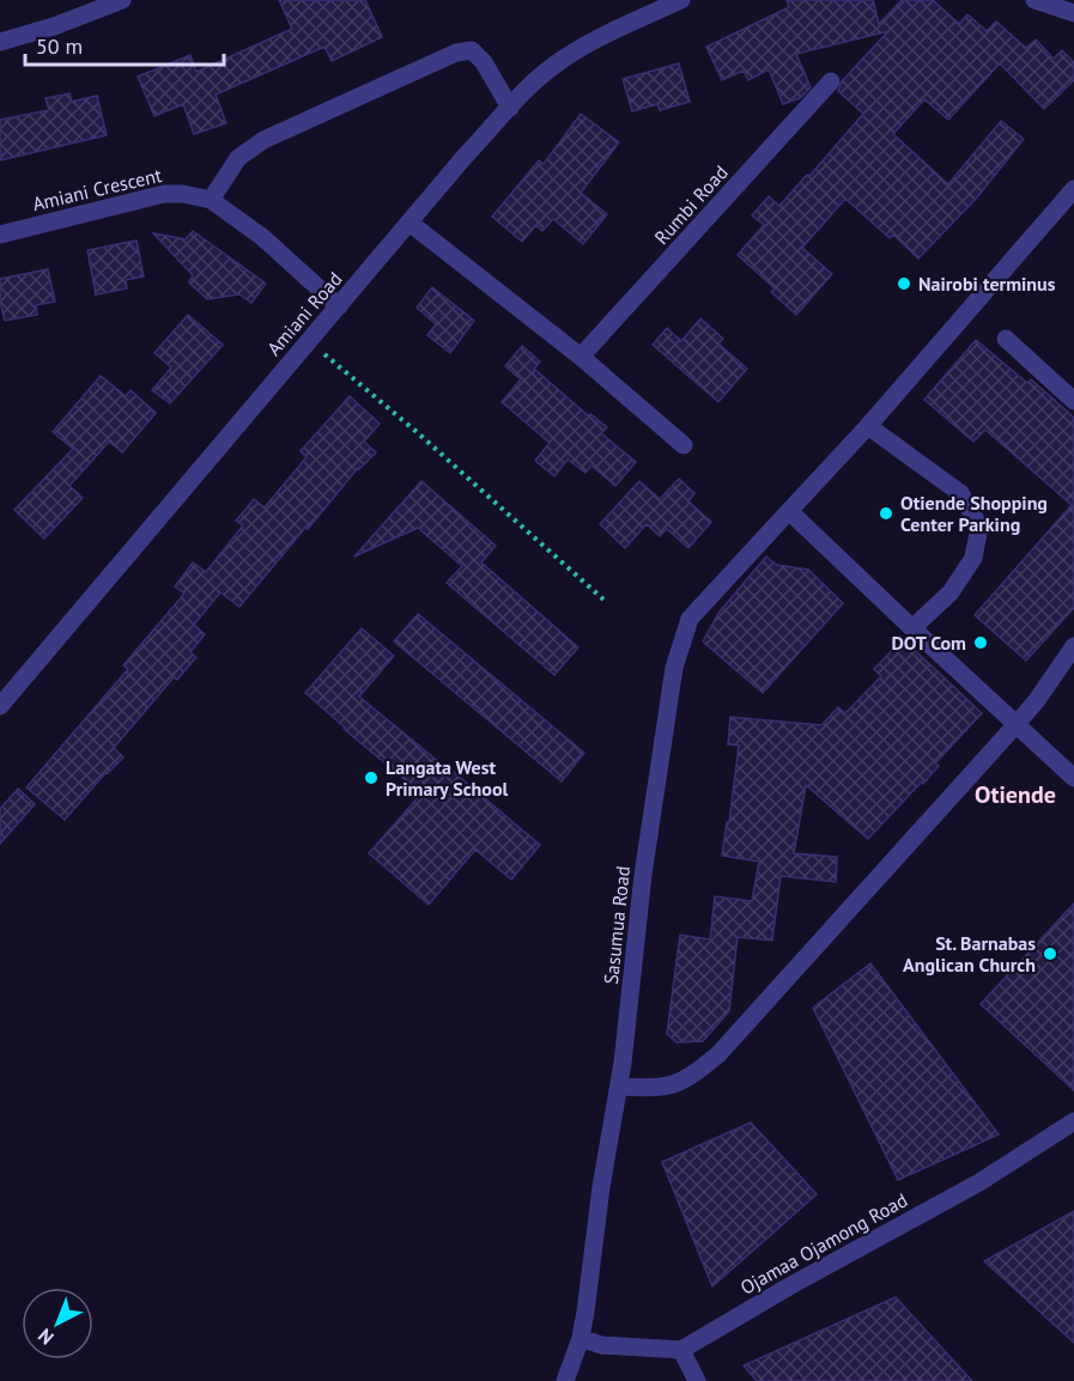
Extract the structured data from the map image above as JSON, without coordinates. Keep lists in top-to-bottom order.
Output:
{
  "streets": {
    "street": [
      "Amiani Crescent",
      "Rumbi Road",
      "Amiani Road",
      "Sasumua Road",
      "Ojamaa Ojamong Road"
    ]
  },
  "crossings": [
    ["Amiani Crescent", "Amiani Road"]
  ],
  "districts": ["Otiende"],
  "places": [
    "Nairobi terminus",
    "Otiende Shopping Center Parking",
    "DOT Com",
    "Langata West Primary School",
    "St. Barnabas Anglican Church"
  ],
  "scale_bar": "50 m",
  "north": "bottom left"
}
